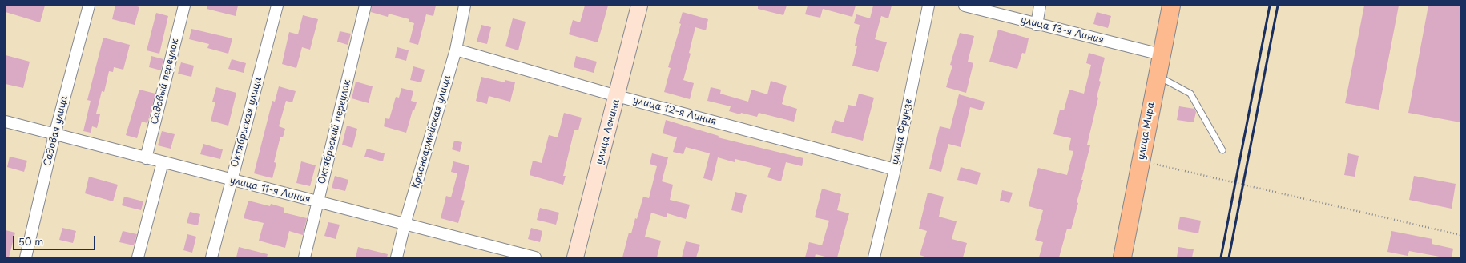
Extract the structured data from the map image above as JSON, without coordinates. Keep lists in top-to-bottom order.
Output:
{
  "streets": {
    "main road": ["улица Мира", "улица Ленина"],
    "street": [
      "улица 13-я Линия",
      "Садовый переулок",
      "улица 12-я Линия",
      "Октябрьская улица",
      "Садовая улица",
      "Октябрьский переулок",
      "Красноармейская улица",
      "улица Фрунзе",
      "улица 11-я Линия"
    ]
  },
  "crossings": [
    ["улица 13-я Линия", "улица Мира"],
    ["Садовый переулок", "улица 11-я Линия"],
    ["улица 12-я Линия", "Красноармейская улица"],
    ["улица 12-я Линия", "улица Ленина"],
    ["улица 12-я Линия", "улица Фрунзе"],
    ["Октябрьская улица", "улица 11-я Линия"],
    ["Садовая улица", "улица 11-я Линия"],
    ["Октябрьский переулок", "улица 11-я Линия"],
    ["Красноармейская улица", "улица 11-я Линия"]
  ],
  "scale_bar": "50 m"
}
